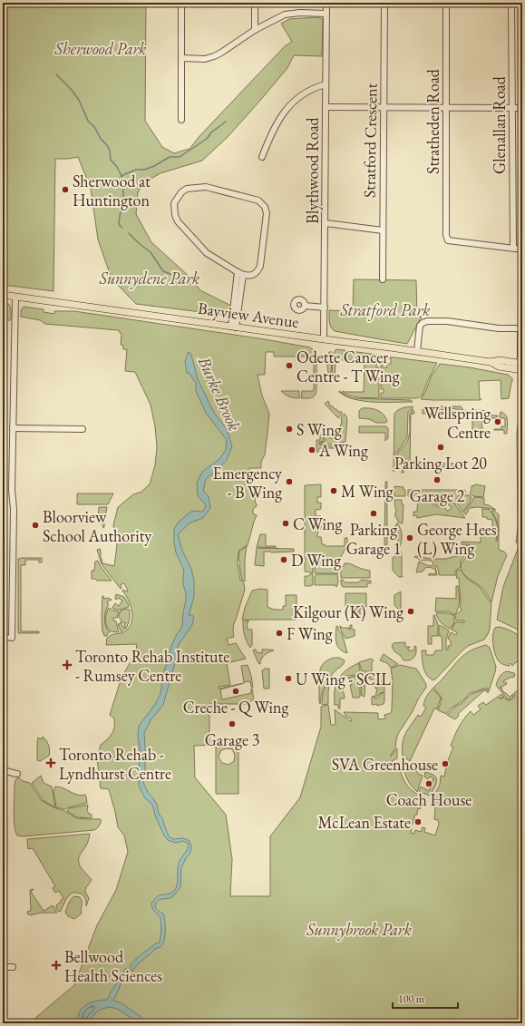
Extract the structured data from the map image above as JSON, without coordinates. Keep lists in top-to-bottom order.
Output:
{
  "streets": {
    "main road": ["Bayview Avenue"],
    "street": [
      "Stratheden Road",
      "Glenallan Road",
      "Stratford Crescent",
      "Blythwood Road"
    ]
  },
  "crossings": [
    ["Stratheden Road", "Glenallan Road"],
    ["Blythwood Road", "Bayview Avenue"]
  ],
  "water": ["Burke Brook"],
  "parks": [
    "Sherwood Park",
    "Sunnydene Park",
    "Stratford Park",
    "Sunnybrook Park"
  ],
  "places": {
    "other": [
      "Sherwood at Huntington",
      "Odette Cancer Centre - T Wing",
      "Wellspring Centre",
      "S Wing",
      "Parking Lot 20",
      "A Wing",
      "Garage 2",
      "Emergency - B Wing",
      "M Wing",
      "Parking Garage 1",
      "C Wing",
      "Bloorview School Authority",
      "George Hees (L) Wing",
      "D Wing",
      "Kilgour (K) Wing",
      "F Wing",
      "U Wing - SCIL",
      "Creche - Q Wing",
      "Garage 3",
      "SVA Greenhouse",
      "Coach House",
      "McLean Estate"
    ],
    "health": ["Toronto Rehab Institute - Rumsey Centre", "Toronto Rehab - Lyndhurst Centre", "Bellwood Health Sciences"]
  },
  "scale_bar": "100 m"
}
